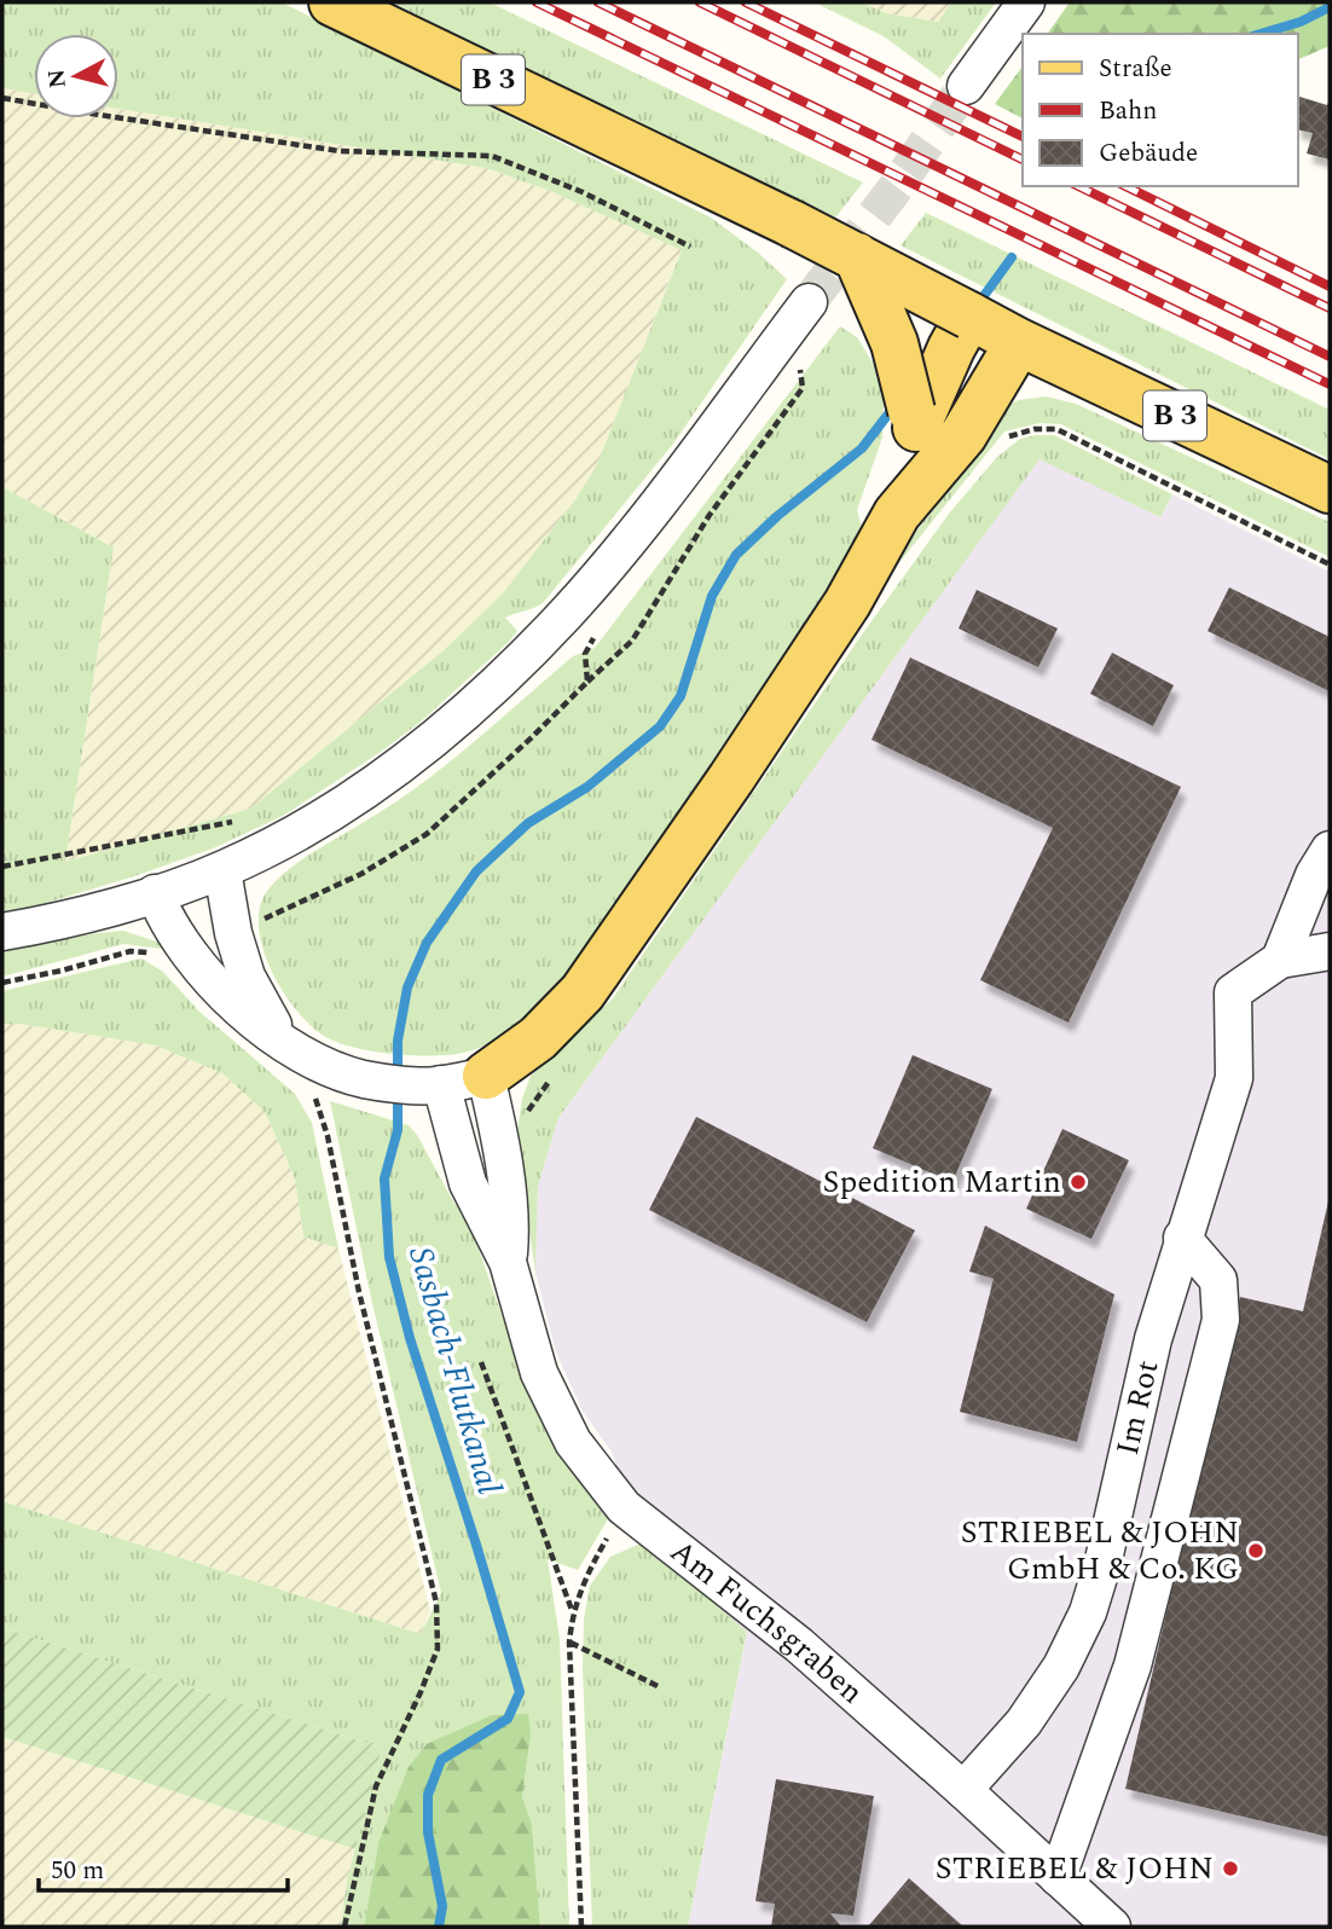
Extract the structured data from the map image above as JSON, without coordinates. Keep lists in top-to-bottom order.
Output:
{
  "streets": {
    "main road": ["B 3"],
    "street": ["Im Rot", "Am Fuchsgraben"]
  },
  "crossings": [
    ["Im Rot", "Am Fuchsgraben"]
  ],
  "water": ["Sasbach-Flutkanal"],
  "places": ["Spedition Martin", "STRIEBEL & JOHN GmbH & Co. KG", "STRIEBEL & JOHN"],
  "legend": ["Straße", "Bahn", "Gebäude"],
  "scale_bar": "50 m",
  "north": "left"
}
